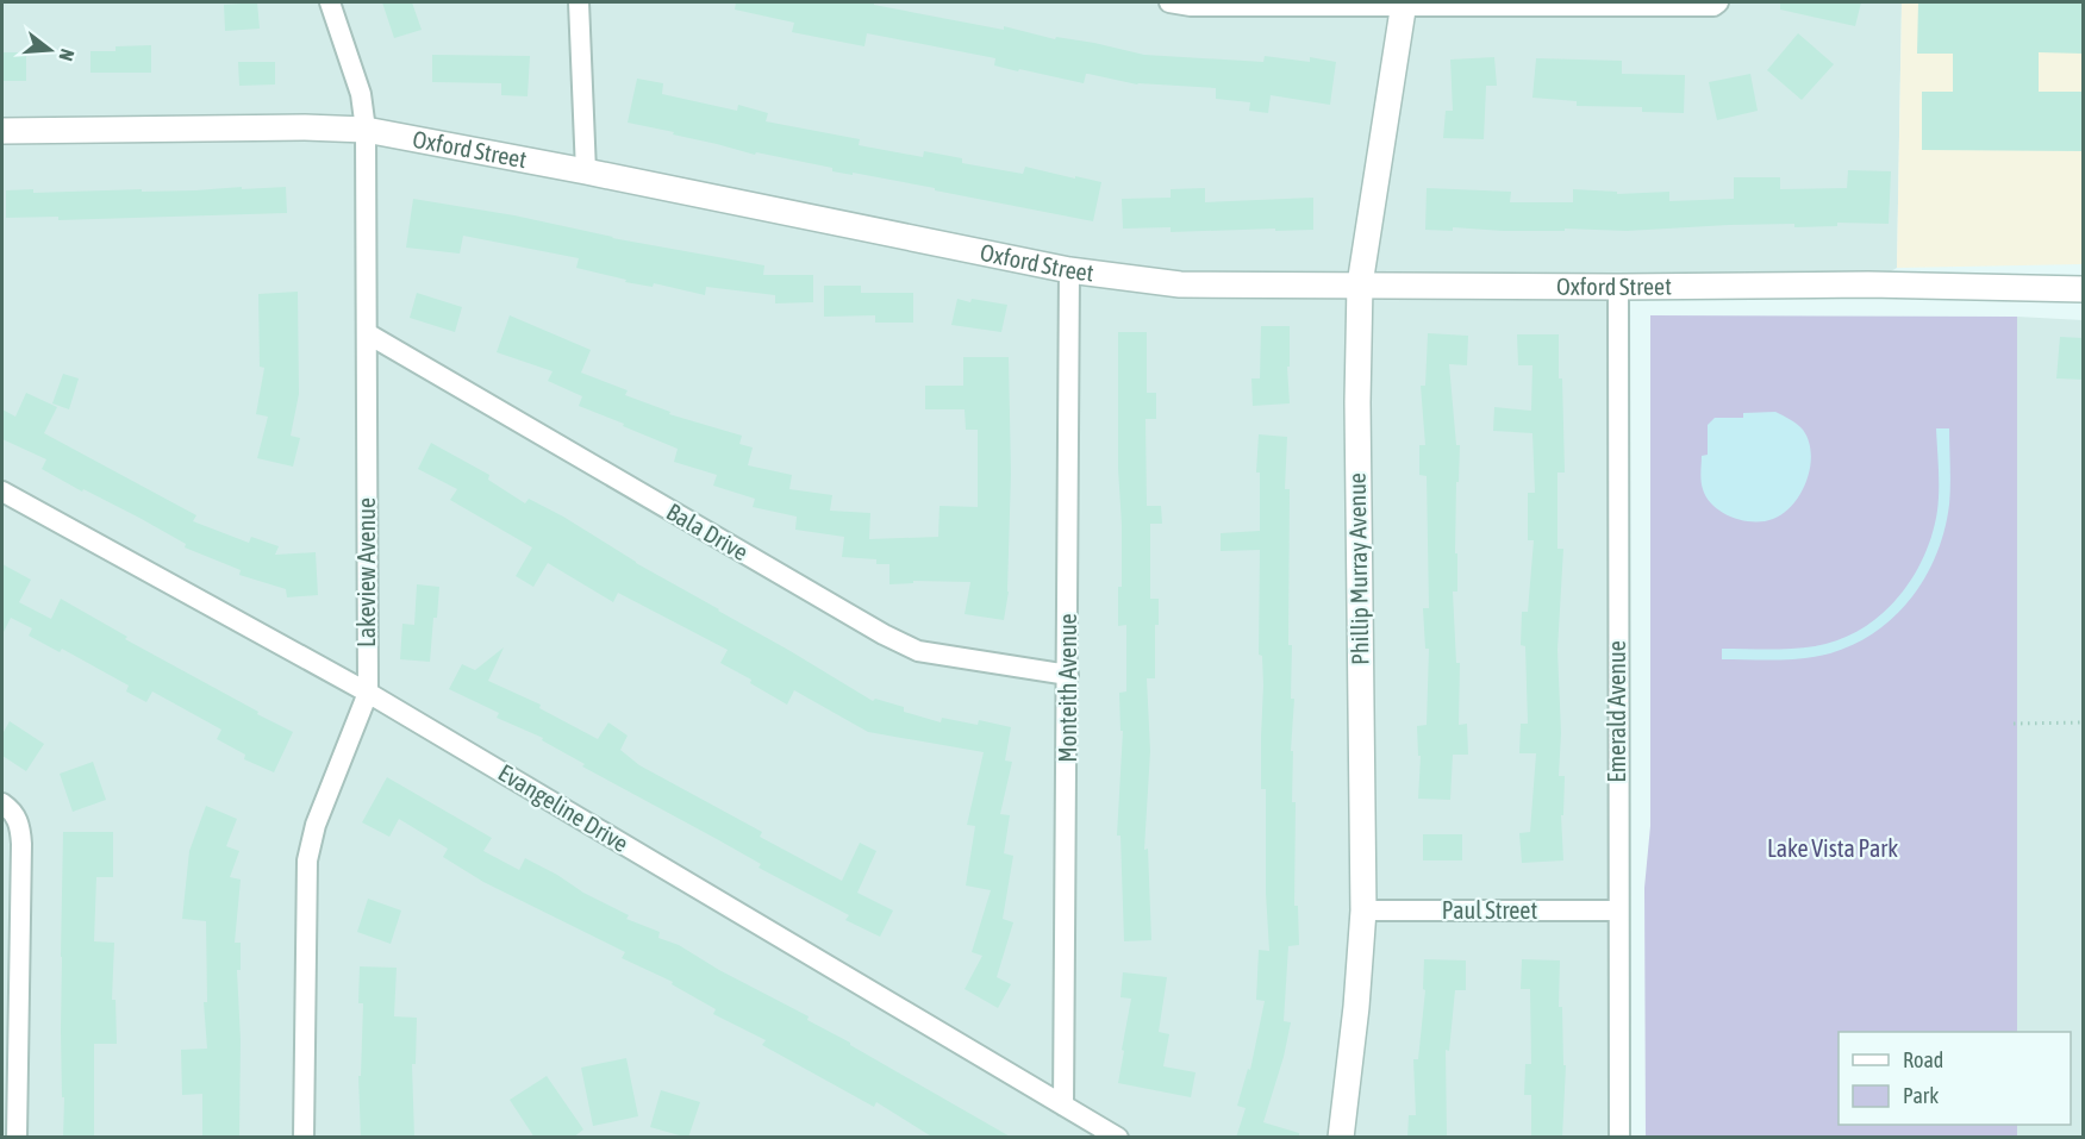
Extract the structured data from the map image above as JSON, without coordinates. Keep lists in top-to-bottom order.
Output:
{
  "streets": {
    "street": [
      "Oxford Street",
      "Bala Drive",
      "Phillip Murray Avenue",
      "Lakeview Avenue",
      "Monteith Avenue",
      "Emerald Avenue",
      "Evangeline Drive",
      "Paul Street"
    ]
  },
  "crossings": [
    ["Oxford Street", "Phillip Murray Avenue"],
    ["Oxford Street", "Lakeview Avenue"],
    ["Oxford Street", "Monteith Avenue"],
    ["Oxford Street", "Emerald Avenue"],
    ["Bala Drive", "Lakeview Avenue"],
    ["Bala Drive", "Monteith Avenue"],
    ["Phillip Murray Avenue", "Paul Street"],
    ["Lakeview Avenue", "Evangeline Drive"],
    ["Monteith Avenue", "Evangeline Drive"],
    ["Emerald Avenue", "Paul Street"]
  ],
  "parks": ["Lake Vista Park"],
  "legend": ["Road", "Park"],
  "north": "right"
}
